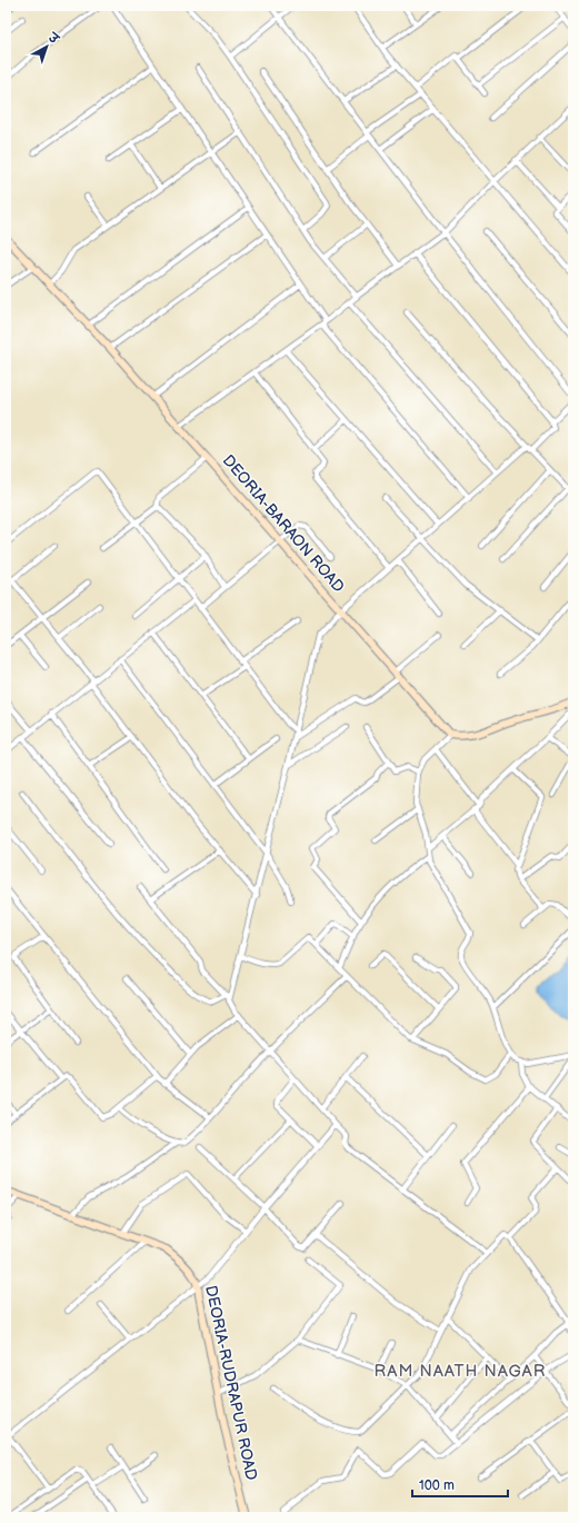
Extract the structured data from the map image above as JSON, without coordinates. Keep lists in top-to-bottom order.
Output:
{
  "streets": {
    "street": ["DEORIA-BARAON ROAD", "DEORIA-RUDRAPUR ROAD"]
  },
  "districts": ["RAM NAATH NAGAR"],
  "scale_bar": "100 m",
  "north": "top right"
}
